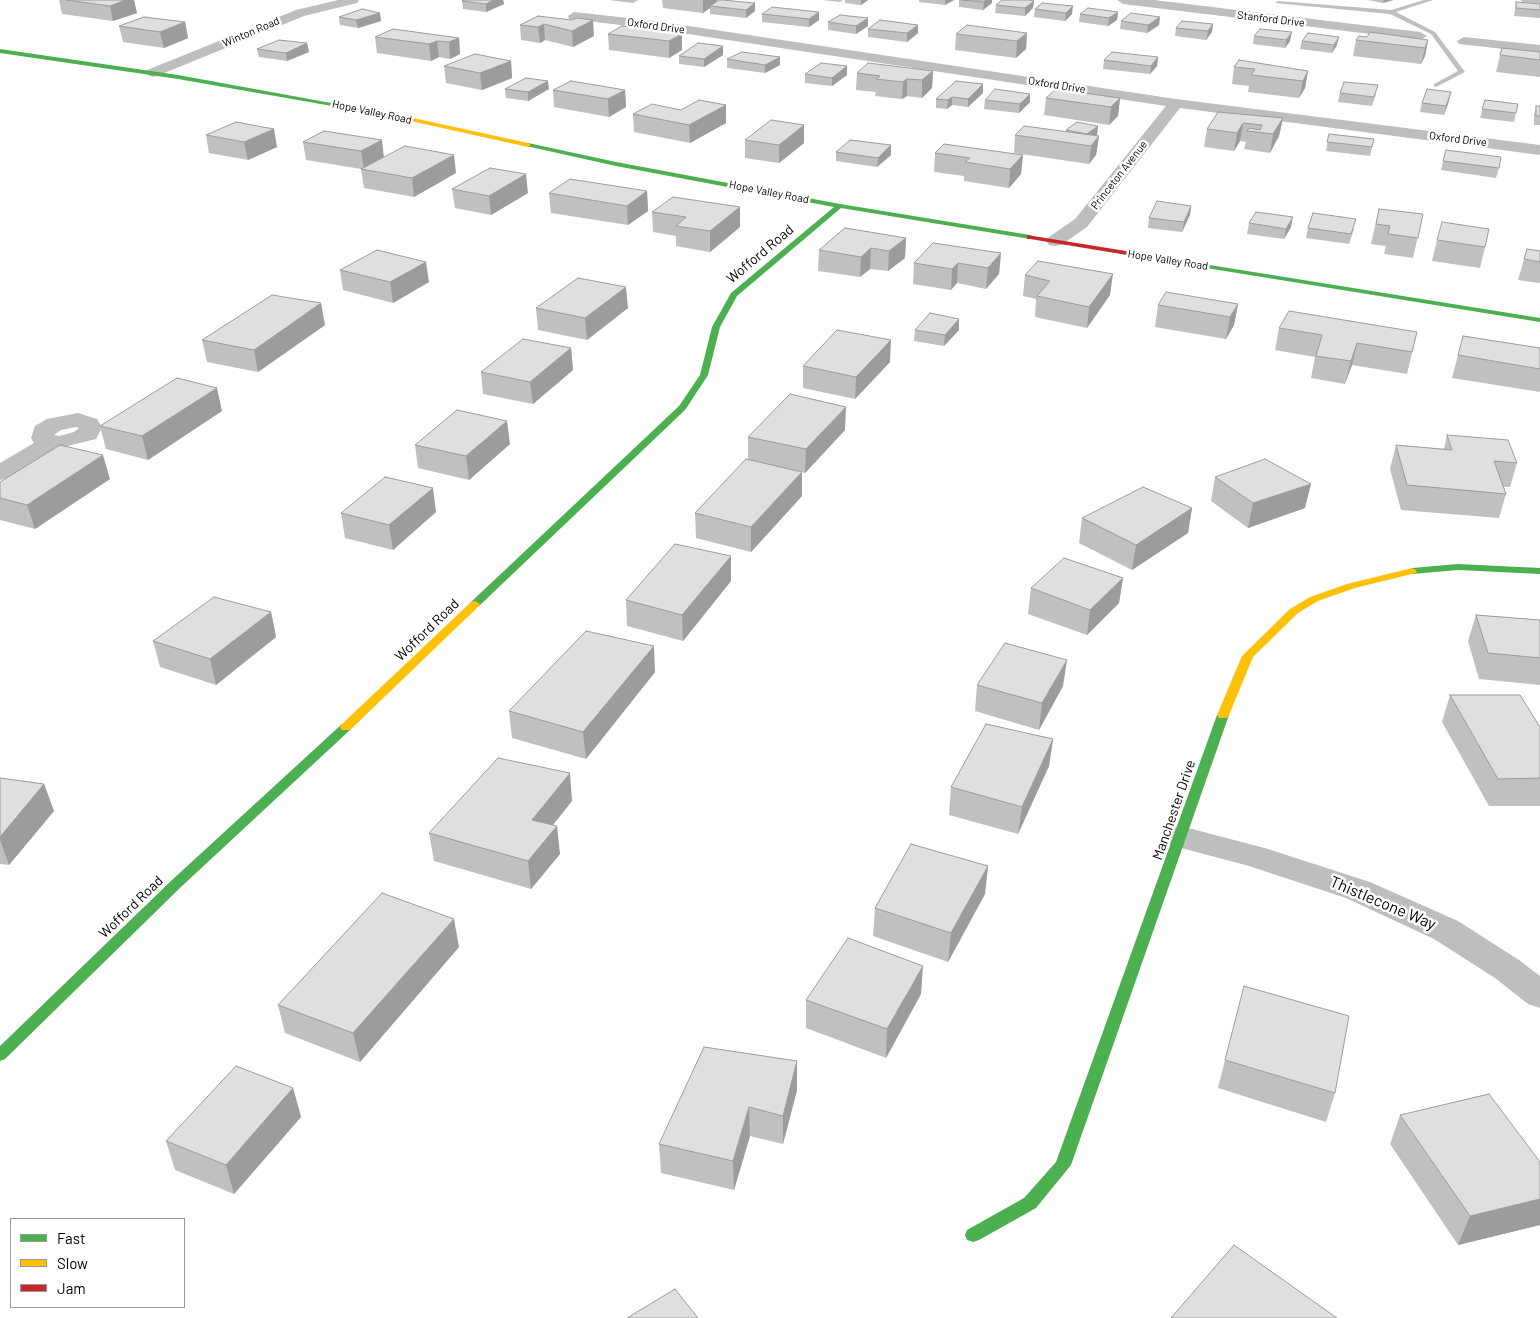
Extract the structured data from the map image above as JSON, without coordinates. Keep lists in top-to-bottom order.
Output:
{
  "streets": {
    "street": [
      "Stanford Drive",
      "Oxford Drive",
      "Winton Road",
      "Hope Valley Road",
      "Princeton Avenue",
      "Wofford Road",
      "Manchester Drive",
      "Thistlecone Way"
    ]
  },
  "crossings": [
    ["Oxford Drive", "Princeton Avenue"],
    ["Winton Road", "Hope Valley Road"],
    ["Hope Valley Road", "Princeton Avenue"],
    ["Hope Valley Road", "Wofford Road"],
    ["Manchester Drive", "Thistlecone Way"]
  ],
  "legend": ["Fast", "Slow", "Jam"]
}
